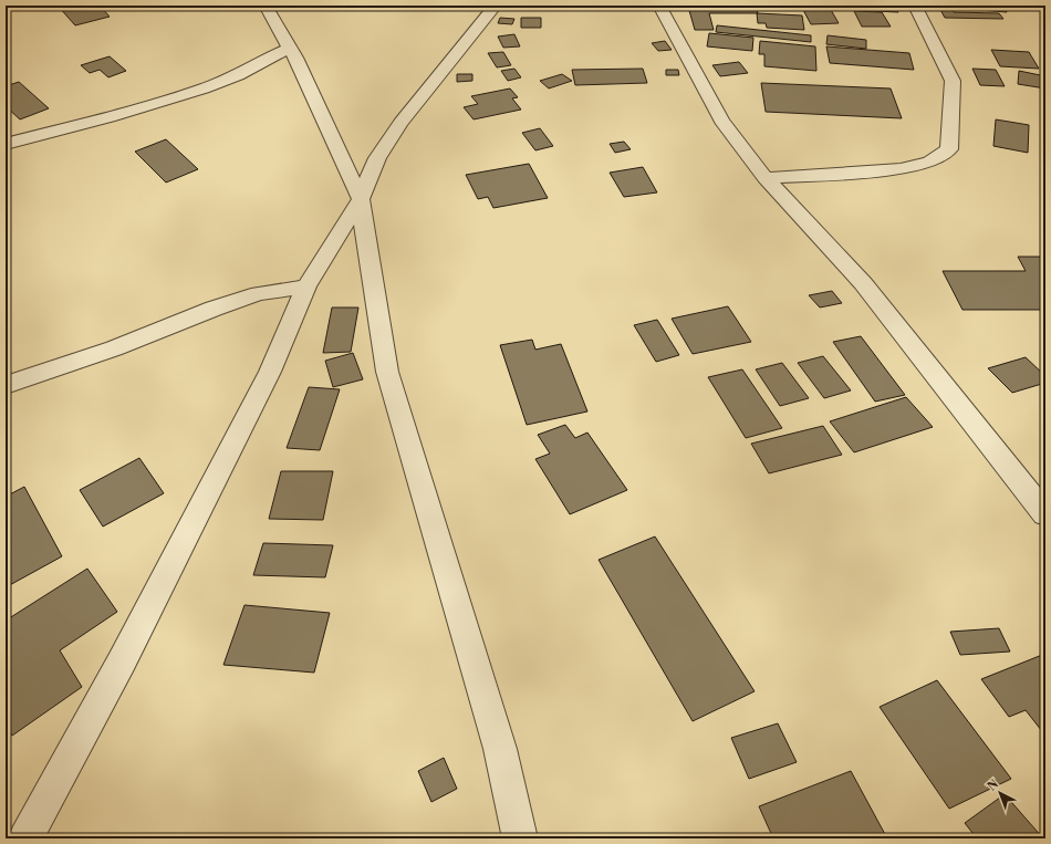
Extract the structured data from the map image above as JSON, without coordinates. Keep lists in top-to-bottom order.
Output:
{
  "north": "top left"
}
